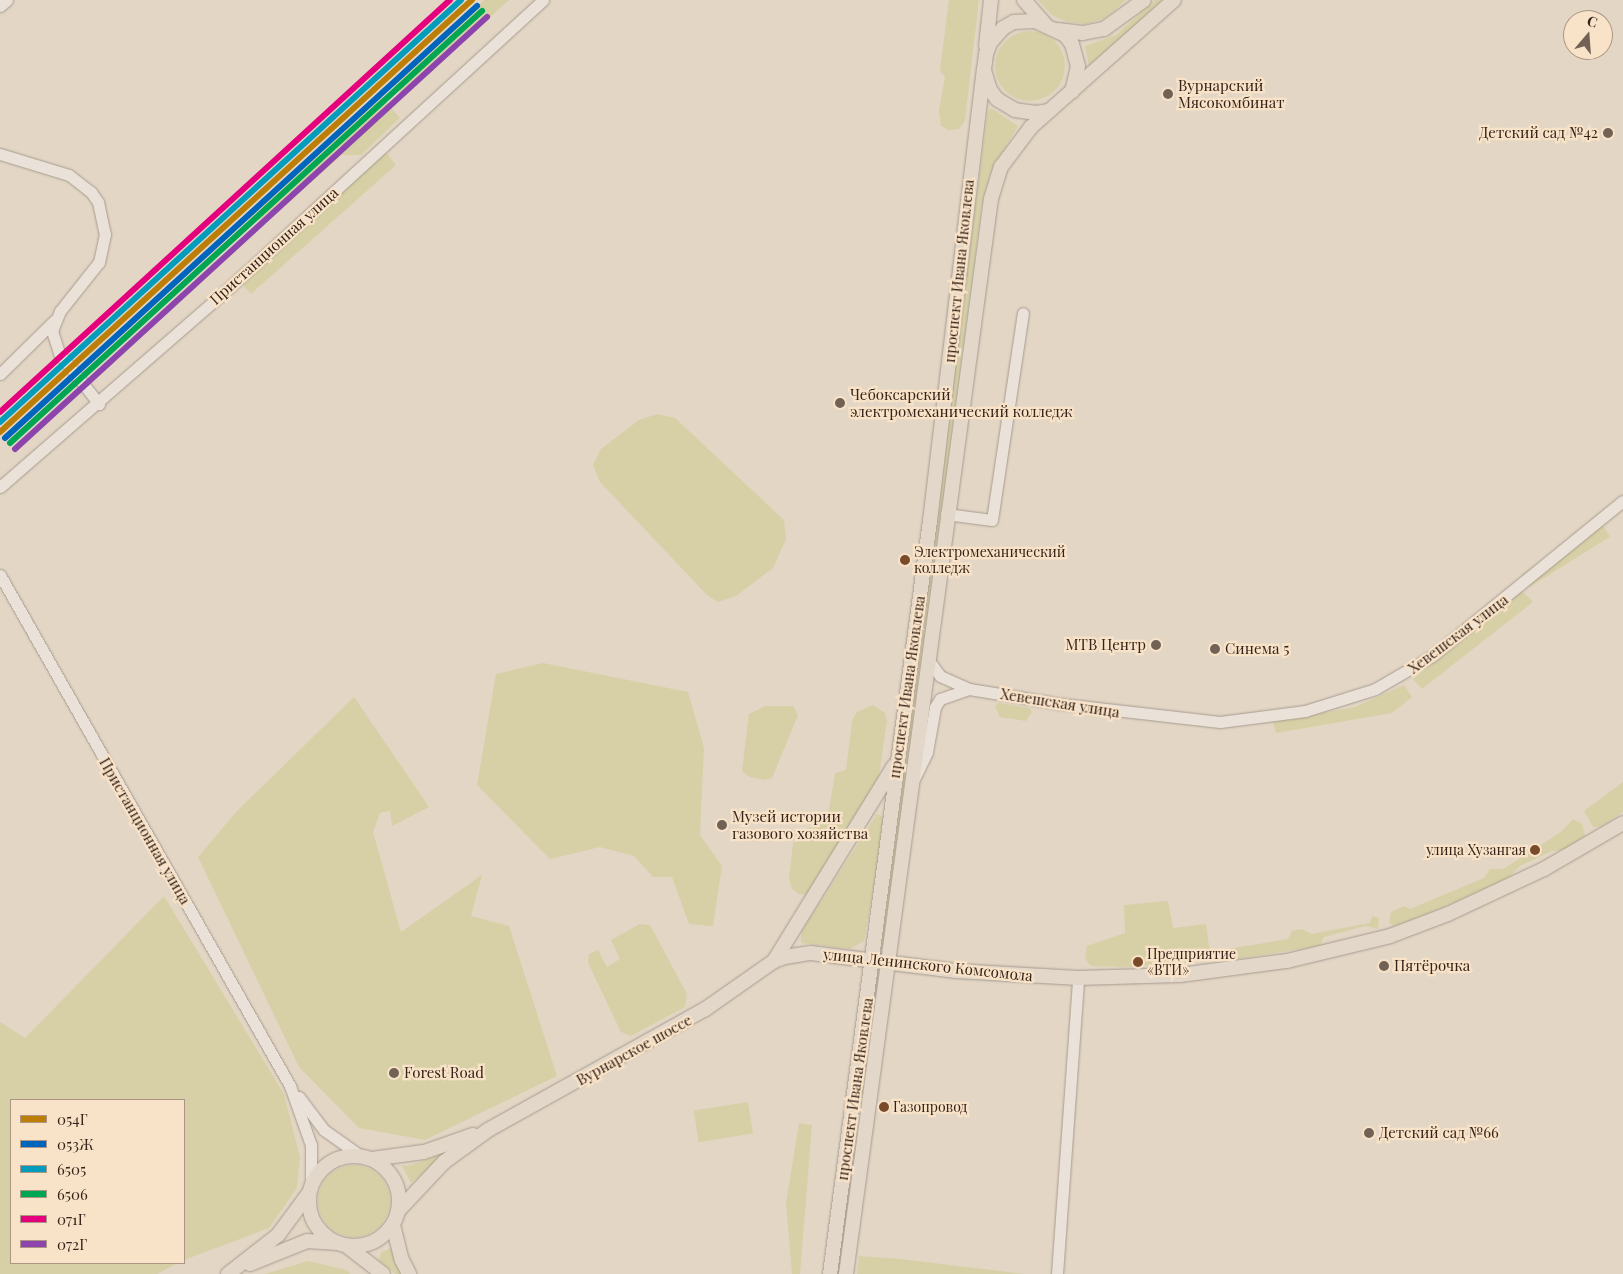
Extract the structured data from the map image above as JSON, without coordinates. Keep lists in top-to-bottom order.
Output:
{
  "streets": {
    "main road": ["проспект Ивана Яковлева", "улица Ленинского Комсомола", "Вурнарское шоссе"],
    "street": ["Пристанционная улица", "Хевешская улица"]
  },
  "crossings": [
    ["Пристанционная улица", "Вурнарское шоссе"],
    ["проспект Ивана Яковлева", "улица Ленинского Комсомола"],
    ["улица Ленинского Комсомола", "Вурнарское шоссе"]
  ],
  "places": [
    "Вурнарский Мясокомбинат",
    "Детский сад №42",
    "Чебоксарский электромеханический колледж",
    "Электромеханический колледж",
    "МТВ Центр",
    "Синема 5",
    "Музей истории газового хозяйства",
    "улица Хузангая",
    "Предприятие «ВТИ»",
    "Пятёрочка",
    "Forest Road",
    "Газопровод",
    "Детский сад №66"
  ],
  "lines": [
    "transit line 054Г",
    "transit line 6505",
    "transit line 071Г",
    "transit line 053Ж",
    "transit line 6506",
    "transit line 072Г"
  ],
  "legend": [
    "054Г",
    "053Ж",
    "6505",
    "6506",
    "071Г",
    "072Г"
  ],
  "north": "top"
}
